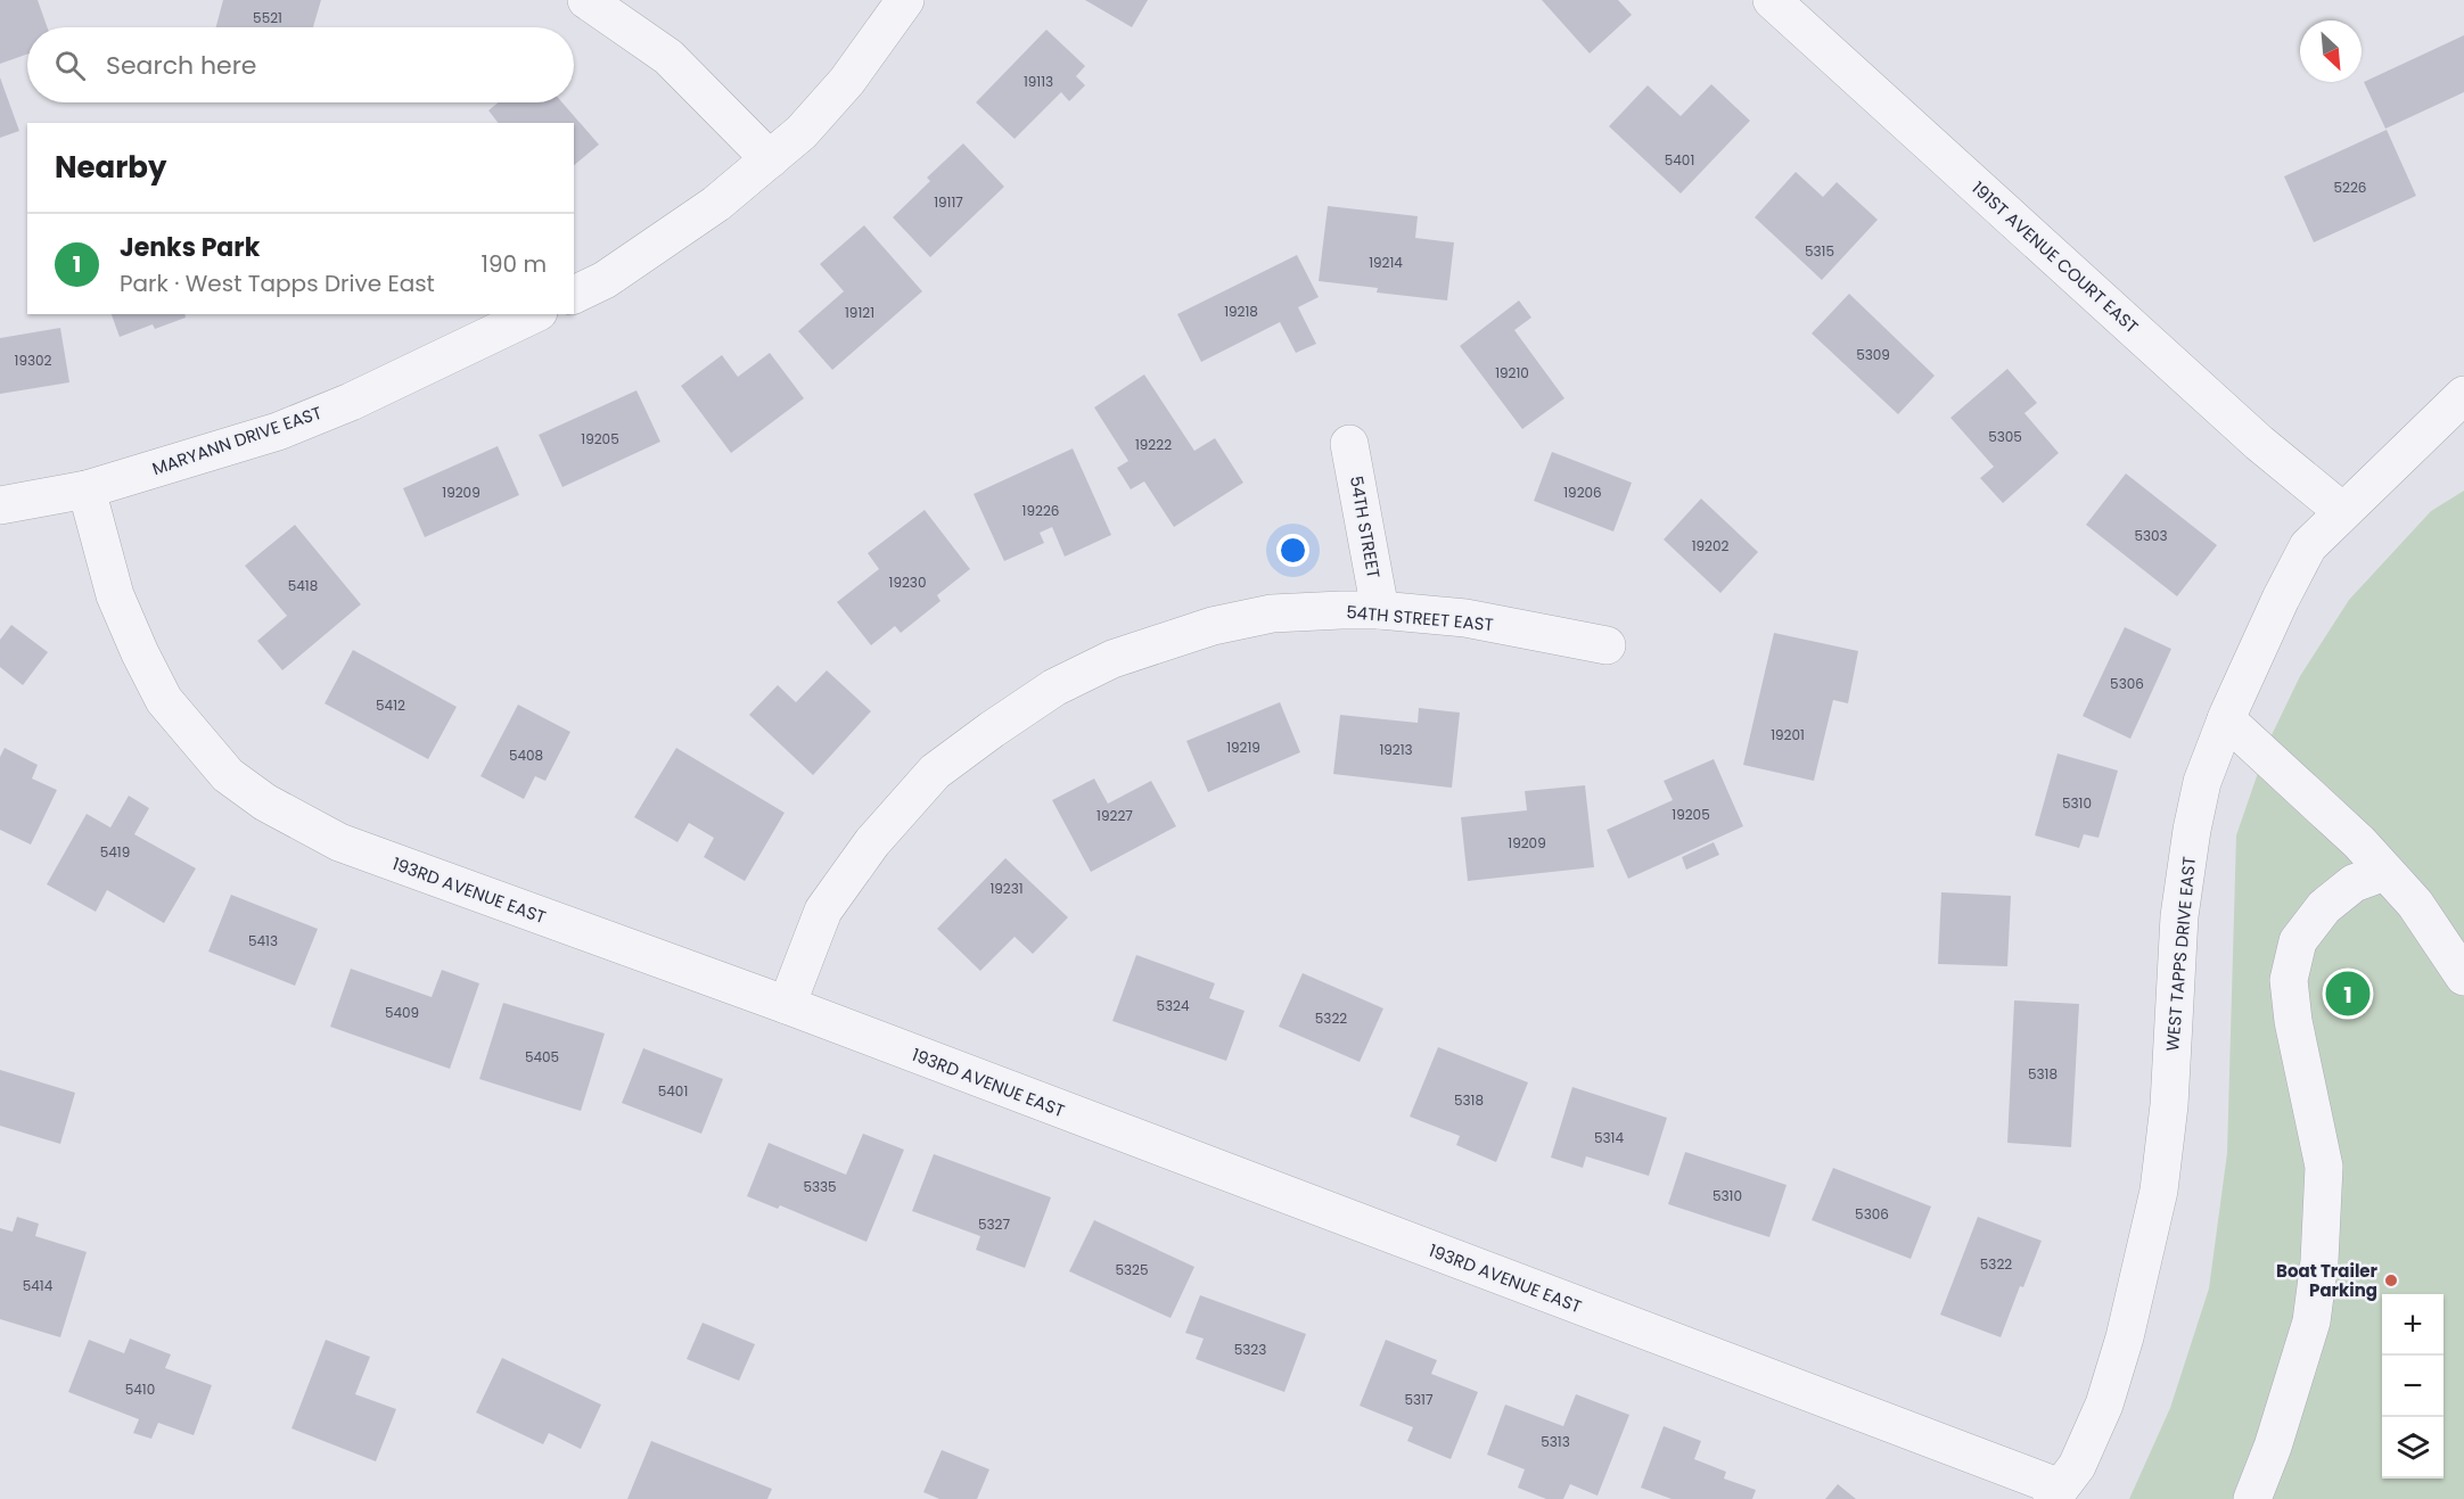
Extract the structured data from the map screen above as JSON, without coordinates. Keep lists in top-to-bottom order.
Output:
{
  "streets": {
    "street": [
      "191ST AVENUE COURT EAST",
      "MARYANN DRIVE EAST",
      "54TH STREET",
      "54TH STREET EAST",
      "193RD AVENUE EAST",
      "WEST TAPPS DRIVE EAST"
    ]
  },
  "crossings": [
    ["191ST AVENUE COURT EAST", "WEST TAPPS DRIVE EAST"],
    ["MARYANN DRIVE EAST", "193RD AVENUE EAST"],
    ["54TH STREET", "54TH STREET EAST"],
    ["54TH STREET EAST", "193RD AVENUE EAST"],
    ["193RD AVENUE EAST", "WEST TAPPS DRIVE EAST"]
  ],
  "places": ["Boat Trailer Parking"],
  "house_numbers": [
    "5521",
    "19113",
    "5401",
    "5226",
    "19117",
    "5315",
    "19214",
    "19218",
    "19121",
    "5309",
    "19302",
    "19210",
    "5305",
    "19205",
    "19222",
    "19209",
    "19206",
    "19226",
    "5303",
    "19202",
    "19230",
    "5418",
    "5306",
    "5412",
    "19201",
    "19219",
    "19213",
    "5408",
    "5310",
    "19205",
    "19227",
    "19209",
    "5419",
    "19231",
    "5413",
    "5324",
    "5409",
    "5322",
    "5405",
    "5318",
    "5401",
    "5318",
    "5314",
    "5335",
    "5310",
    "5306",
    "5327",
    "5322",
    "5325",
    "5414",
    "5323",
    "5410",
    "5317",
    "5313"
  ],
  "north": "bottom right",
  "page": {
    "search": "Search here",
    "heading": "Nearby",
    "list": [
      {
        "mark": "1",
        "name": "Jenks Park",
        "note": "Park · West Tapps Drive East",
        "value": "190 m"
      }
    ],
    "pins": "1",
    "map_buttons": ["+", "−"]
  }
}
